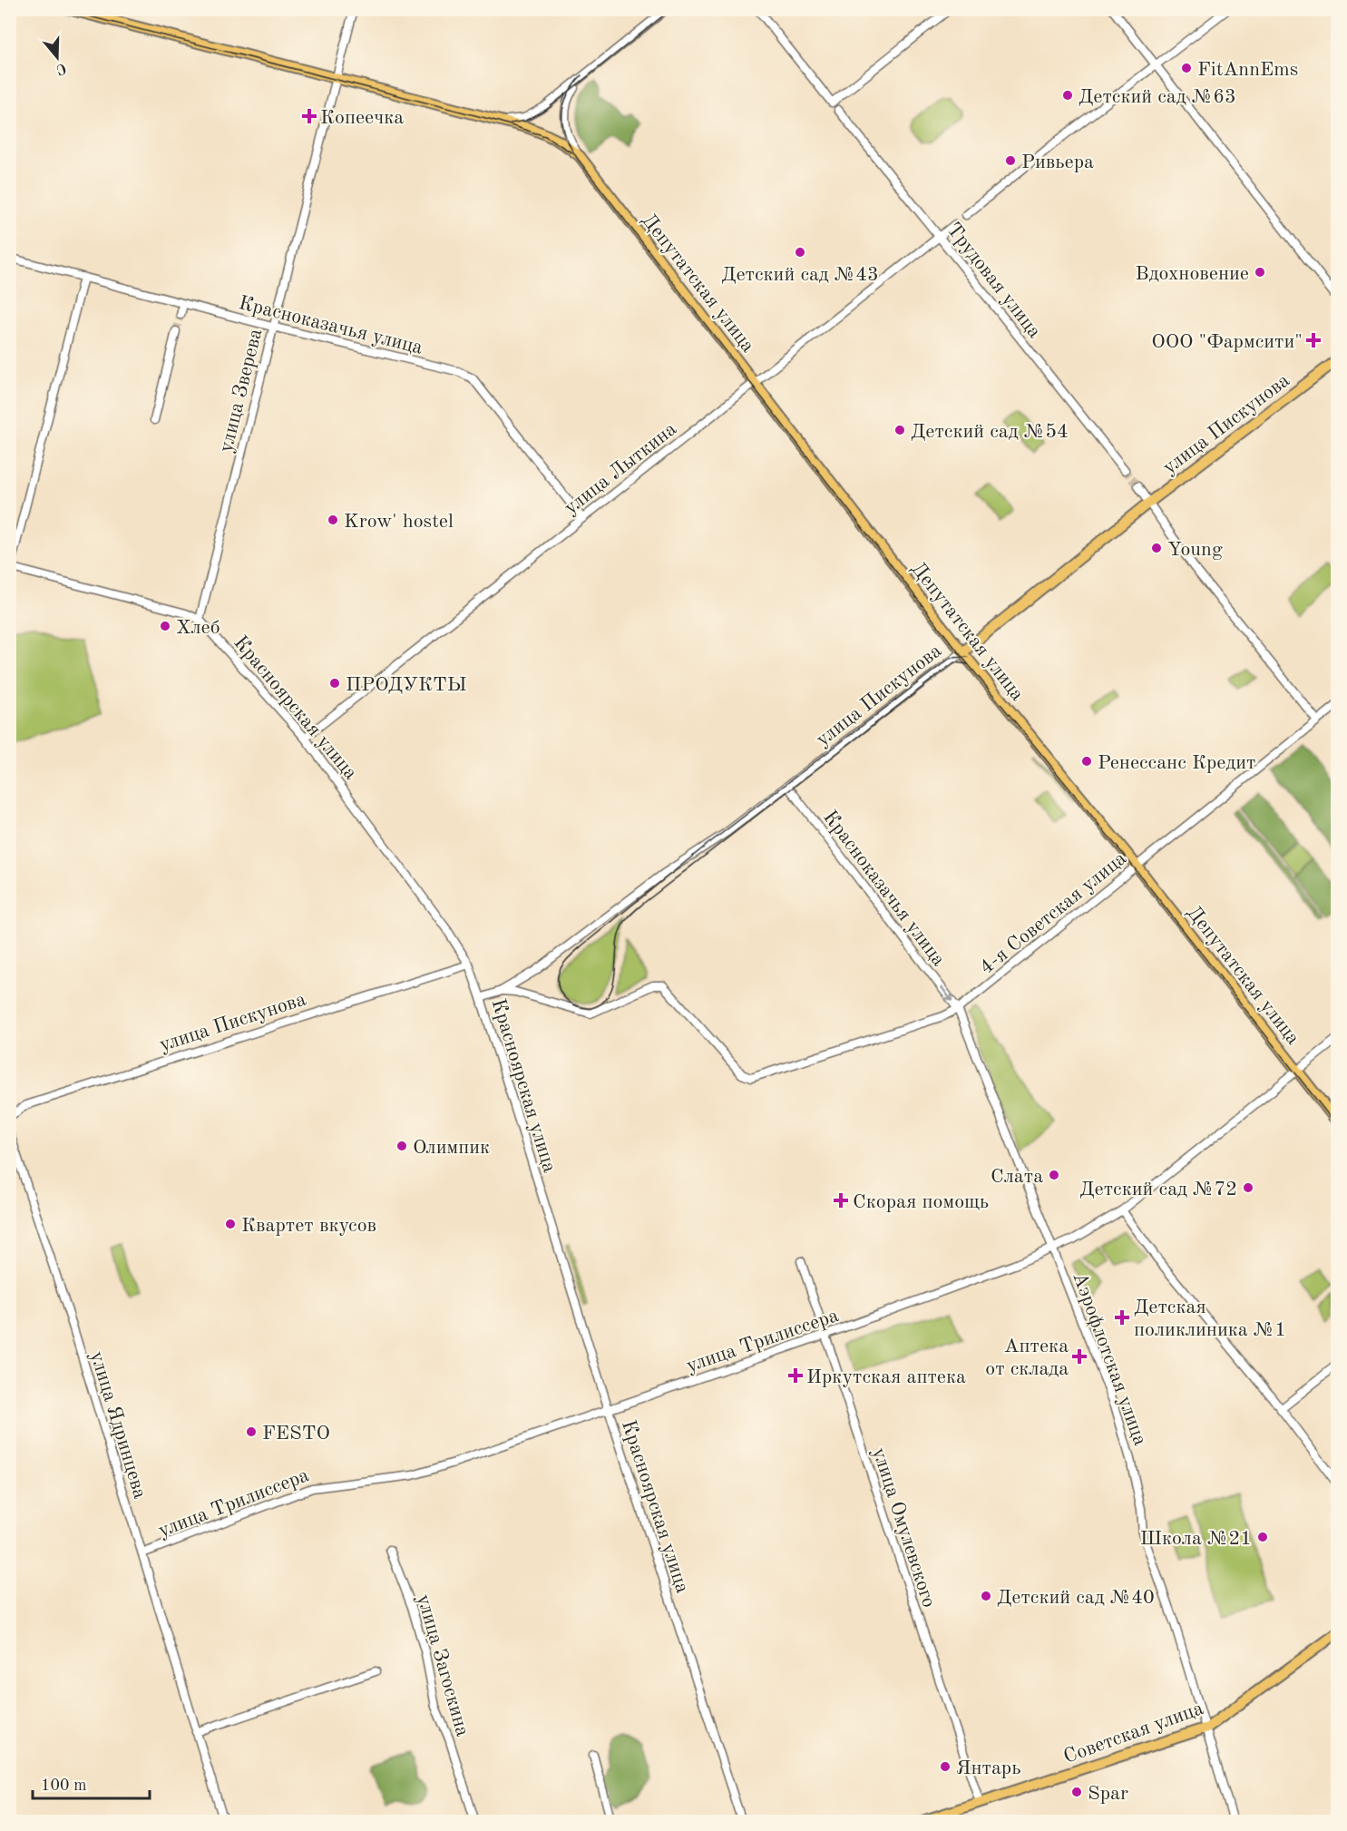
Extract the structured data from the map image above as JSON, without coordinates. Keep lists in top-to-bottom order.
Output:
{
  "streets": {
    "main road": ["Депутатская улица", "улица Пискунова", "Советская улица"],
    "street": [
      "Трудовая улица",
      "Красноказачья улица",
      "улица Зверева",
      "улица Лыткина",
      "Красноярская улица",
      "4-я Советская улица",
      "улица Трилиссера",
      "Аэрофлотская улица",
      "улица Ядринцева",
      "улица Омулевского",
      "улица Загоскина"
    ]
  },
  "crossings": [
    ["Трудовая улица", "улица Лыткина"],
    ["Депутатская улица", "улица Зверева"],
    ["Депутатская улица", "улица Пискунова"],
    ["Депутатская улица", "улица Лыткина"],
    ["Депутатская улица", "4-я Советская улица"],
    ["Депутатская улица", "улица Трилиссера"],
    ["Красноказачья улица", "улица Зверева"],
    ["Красноказачья улица", "улица Пискунова"],
    ["Красноказачья улица", "улица Лыткина"],
    ["Красноказачья улица", "4-я Советская улица"],
    ["Красноказачья улица", "Аэрофлотская улица"],
    ["улица Зверева", "Красноярская улица"],
    ["улица Пискунова", "Красноярская улица"],
    ["улица Пискунова", "4-я Советская улица"],
    ["улица Лыткина", "Красноярская улица"],
    ["Красноярская улица", "улица Трилиссера"],
    ["4-я Советская улица", "Аэрофлотская улица"],
    ["улица Трилиссера", "Аэрофлотская улица"],
    ["улица Трилиссера", "улица Ядринцева"],
    ["улица Трилиссера", "улица Омулевского"],
    ["Аэрофлотская улица", "Советская улица"],
    ["улица Омулевского", "Советская улица"]
  ],
  "places": {
    "other": [
      "FitAnnEms",
      "Детский сад №63",
      "Ривьера",
      "Детский сад №43",
      "Вдохновение",
      "Детский сад №54",
      "Krow' hostel",
      "Young",
      "Хлеб",
      "ПРОДУКТЫ",
      "Ренессанс Кредит",
      "Олимпик",
      "Слата",
      "Детский сад №72",
      "Квартет вкусов",
      "FESTO",
      "Школа №21",
      "Детский сад №40",
      "Янтарь",
      "Spar"
    ],
    "health": [
      "Копеечка",
      "ООО \"Фармсити\"",
      "Скорая помощь",
      "Детская поликлиника №1",
      "Аптека от склада",
      "Иркутская аптека"
    ]
  },
  "scale_bar": "100 m",
  "north": "bottom"
}
